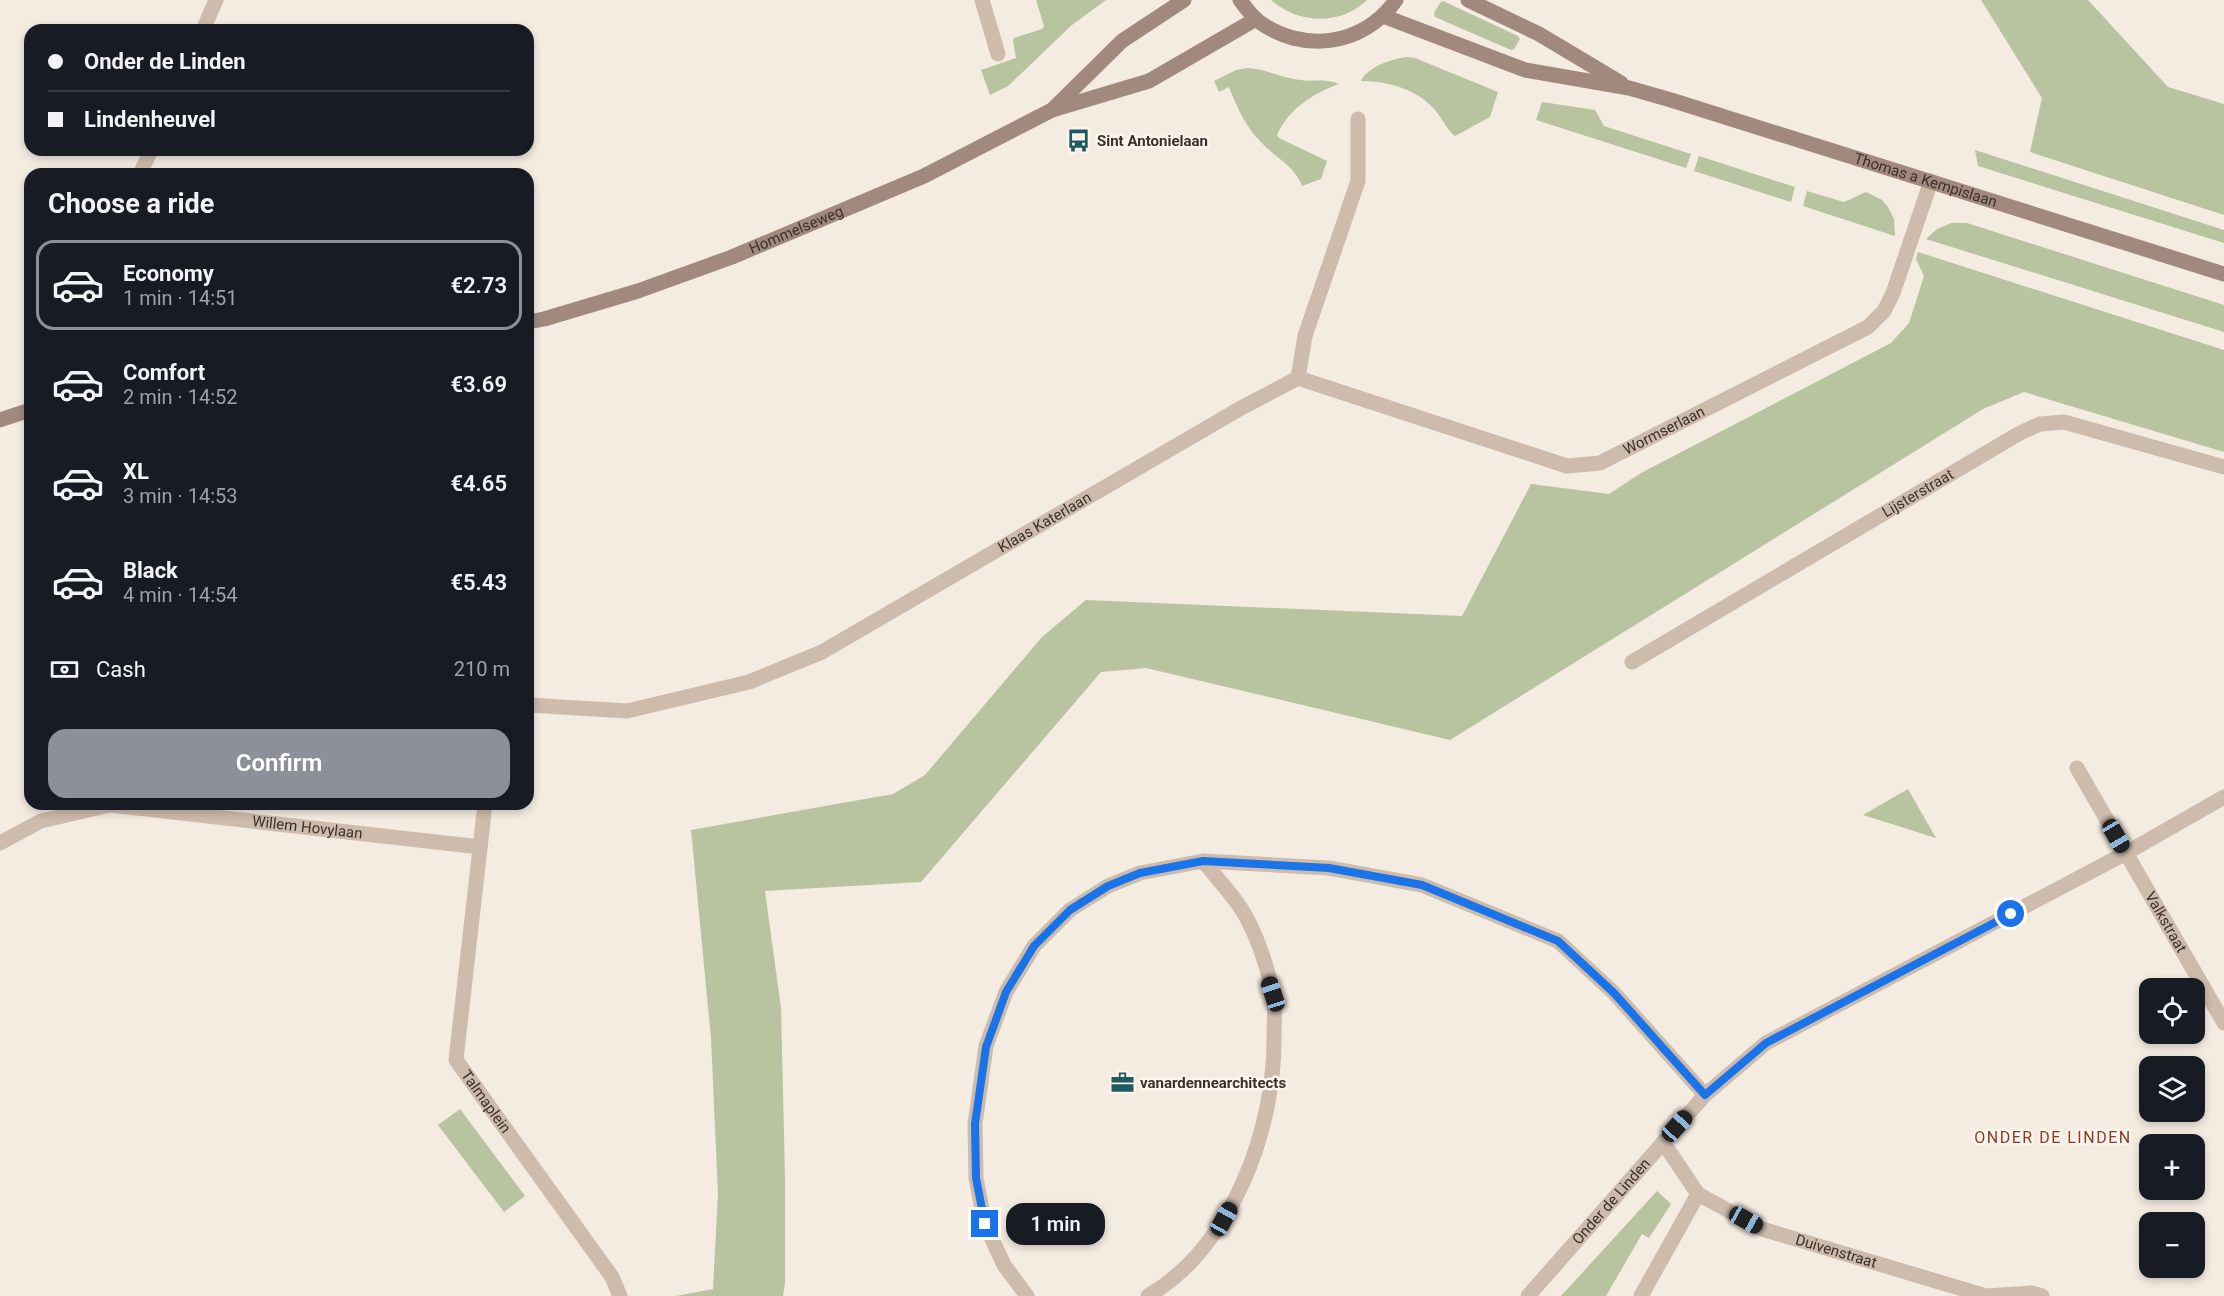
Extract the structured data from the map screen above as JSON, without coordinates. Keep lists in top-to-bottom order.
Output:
{
  "streets": {
    "street": [
      "Thomas a Kempislaan",
      "Hommelseweg",
      "Wormserlaan",
      "Lijsterstraat",
      "Klaas Katerlaan",
      "Willem Hovylaan",
      "Valkstraat",
      "Talmaplein",
      "Onder de Linden",
      "Duivenstraat"
    ]
  },
  "crossings": [
    ["Thomas a Kempislaan", "Wormserlaan"],
    ["Wormserlaan", "Klaas Katerlaan"],
    ["Willem Hovylaan", "Talmaplein"],
    ["Valkstraat", "Onder de Linden"],
    ["Onder de Linden", "Duivenstraat"]
  ],
  "districts": ["ONDER DE LINDEN"],
  "places": {
    "bus stop": ["Sint Antonielaan"],
    "office": ["vanardennearchitects"]
  },
  "page": {
    "banner": ["Onder de Linden", "Lindenheuvel"],
    "heading": "Choose a ride",
    "list": [
      {
        "name": "Economy",
        "note": "1 min · 14:51",
        "value": "€2.73"
      },
      {
        "name": "Comfort",
        "note": "2 min · 14:52",
        "value": "€3.69"
      },
      {
        "name": "XL",
        "note": "3 min · 14:53",
        "value": "€4.65"
      },
      {
        "name": "Black",
        "note": "4 min · 14:54",
        "value": "€5.43"
      }
    ],
    "pay": ["Cash", "210 m"],
    "buttons": "Confirm",
    "map_buttons": ["+", "−"],
    "bubble": "1 min"
  }
}
